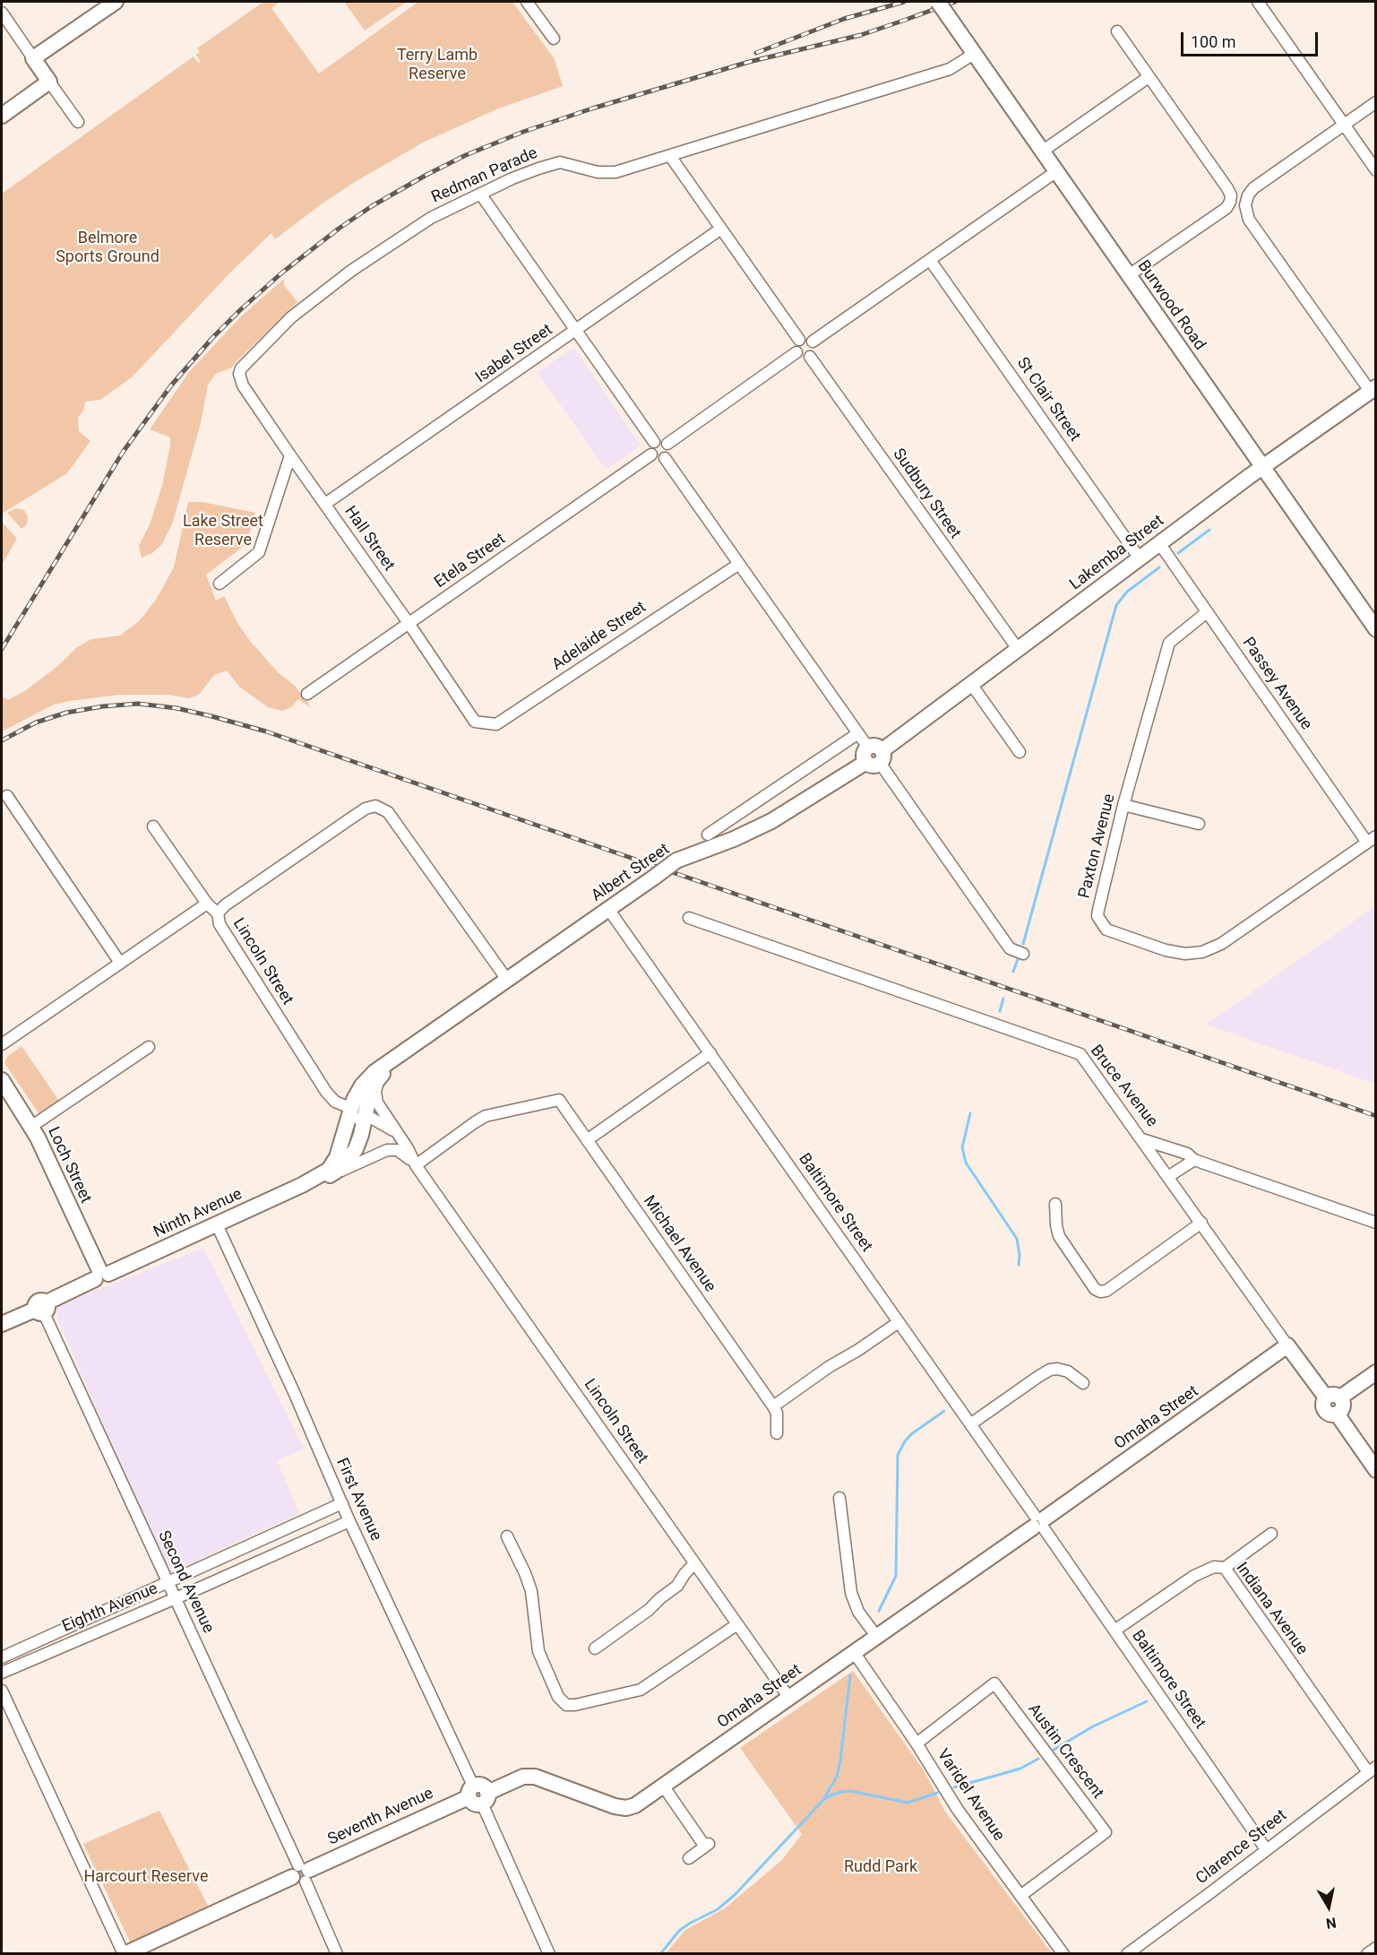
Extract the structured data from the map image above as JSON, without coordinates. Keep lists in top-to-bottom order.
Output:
{
  "streets": {
    "main road": [
      "Burwood Road",
      "Lakemba Street",
      "Albert Street",
      "Bruce Avenue",
      "Loch Street",
      "Ninth Avenue",
      "Omaha Street",
      "Seventh Avenue"
    ],
    "street": [
      "Redman Parade",
      "Isabel Street",
      "St Clair Street",
      "Sudbury Street",
      "Hall Street",
      "Etela Street",
      "Adelaide Street",
      "Passey Avenue",
      "Paxton Avenue",
      "Lincoln Street",
      "Baltimore Street",
      "Michael Avenue",
      "First Avenue",
      "Second Avenue",
      "Eighth Avenue",
      "Indiana Avenue",
      "Austin Crescent",
      "Varidel Avenue",
      "Clarence Street"
    ]
  },
  "crossings": [
    ["Redman Parade", "Burwood Road"],
    ["Redman Parade", "Hall Street"],
    ["Burwood Road", "Lakemba Street"],
    ["Isabel Street", "Hall Street"],
    ["St Clair Street", "Lakemba Street"],
    ["Sudbury Street", "Lakemba Street"],
    ["Hall Street", "Etela Street"],
    ["Hall Street", "Adelaide Street"],
    ["Lakemba Street", "Passey Avenue"],
    ["Lakemba Street", "Albert Street"],
    ["Passey Avenue", "Paxton Avenue"],
    ["Albert Street", "Lincoln Street"],
    ["Albert Street", "Baltimore Street"],
    ["Albert Street", "Ninth Avenue"],
    ["Lincoln Street", "Michael Avenue"],
    ["Lincoln Street", "Omaha Street"],
    ["Bruce Avenue", "Omaha Street"],
    ["Loch Street", "Ninth Avenue"],
    ["Baltimore Street", "Omaha Street"],
    ["Baltimore Street", "Indiana Avenue"],
    ["Baltimore Street", "Clarence Street"],
    ["Ninth Avenue", "First Avenue"],
    ["Ninth Avenue", "Second Avenue"],
    ["Omaha Street", "Varidel Avenue"],
    ["First Avenue", "Eighth Avenue"],
    ["First Avenue", "Seventh Avenue"],
    ["Second Avenue", "Eighth Avenue"],
    ["Second Avenue", "Seventh Avenue"],
    ["Indiana Avenue", "Clarence Street"],
    ["Austin Crescent", "Varidel Avenue"]
  ],
  "parks": [
    "Terry Lamb Reserve",
    "Belmore Sports Ground",
    "Lake Street Reserve",
    "Rudd Park",
    "Harcourt Reserve"
  ],
  "scale_bar": "100 m",
  "north": "bottom"
}
